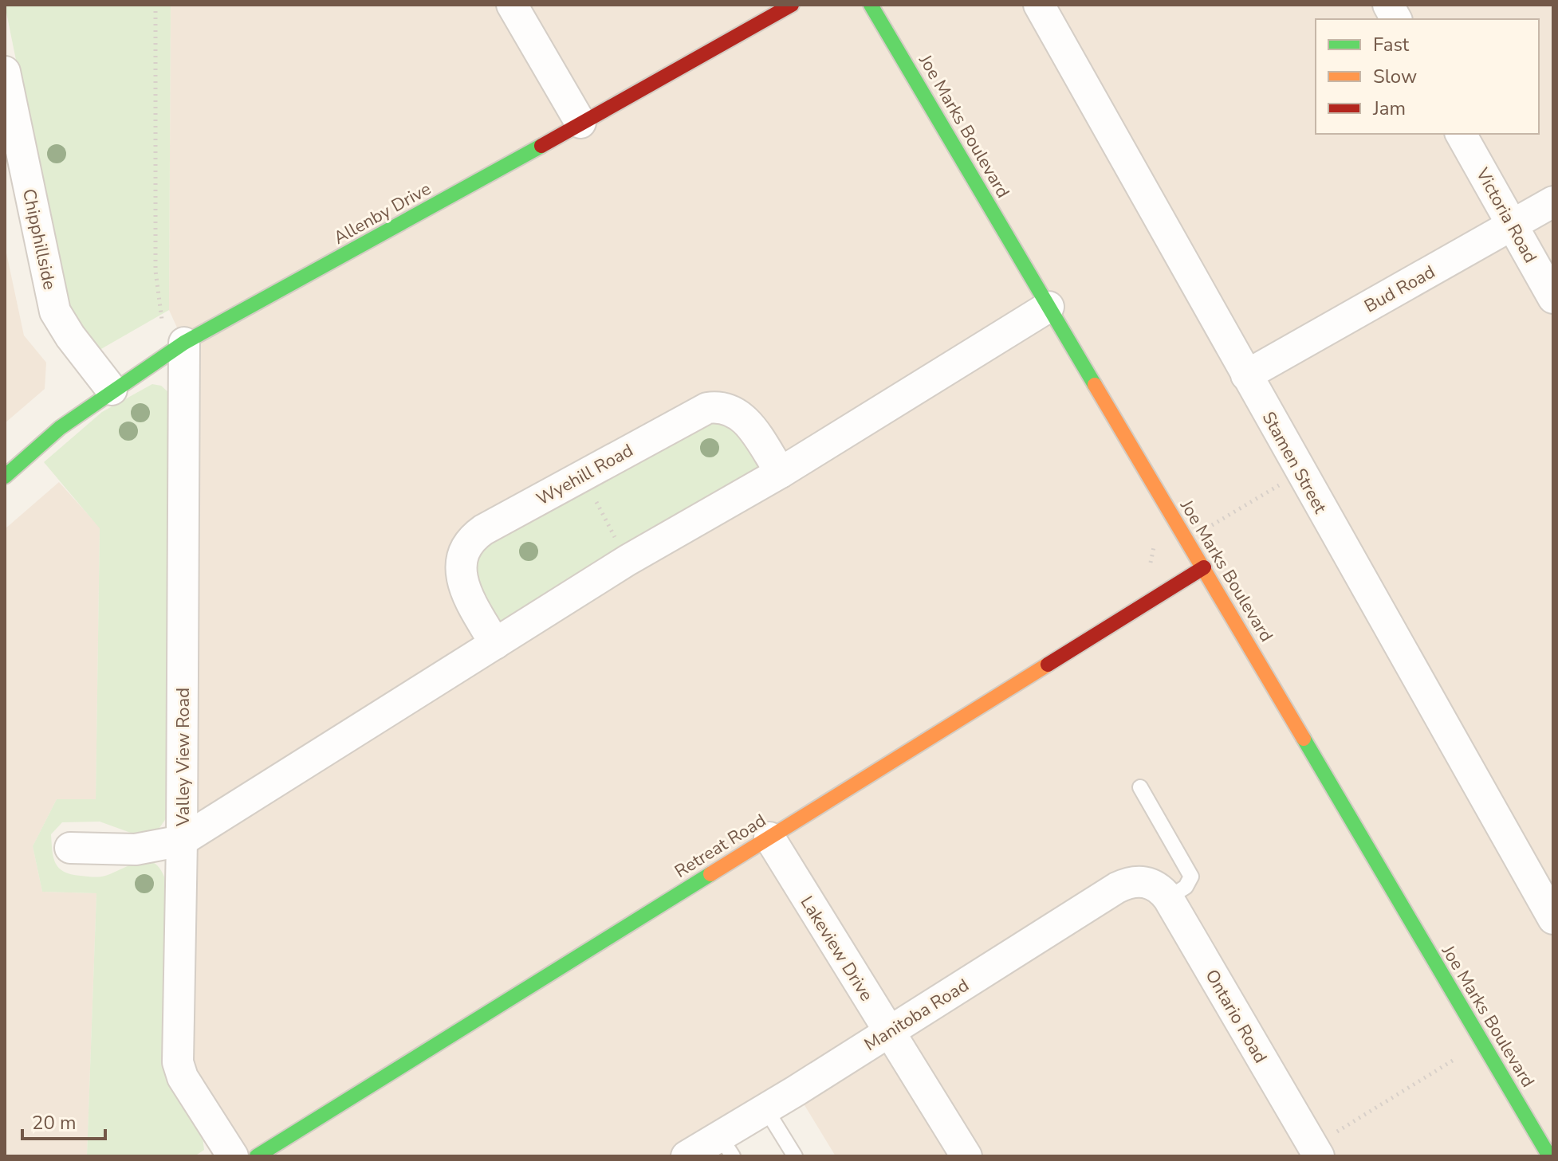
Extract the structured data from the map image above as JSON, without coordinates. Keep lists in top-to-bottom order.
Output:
{
  "streets": {
    "main road": ["Joe Marks Boulevard", "Allenby Drive", "Retreat Road"],
    "street": [
      "Victoria Road",
      "Chipphillside",
      "Bud Road",
      "Stamen Street",
      "Wyehill Road",
      "Valley View Road",
      "Lakeview Drive",
      "Manitoba Road",
      "Ontario Road"
    ]
  },
  "crossings": [
    ["Joe Marks Boulevard", "Retreat Road"],
    ["Allenby Drive", "Chipphillside"],
    ["Allenby Drive", "Valley View Road"],
    ["Victoria Road", "Bud Road"],
    ["Bud Road", "Stamen Street"],
    ["Retreat Road", "Lakeview Drive"],
    ["Lakeview Drive", "Manitoba Road"],
    ["Manitoba Road", "Ontario Road"]
  ],
  "legend": ["Fast", "Slow", "Jam"],
  "scale_bar": "20 m"
}
